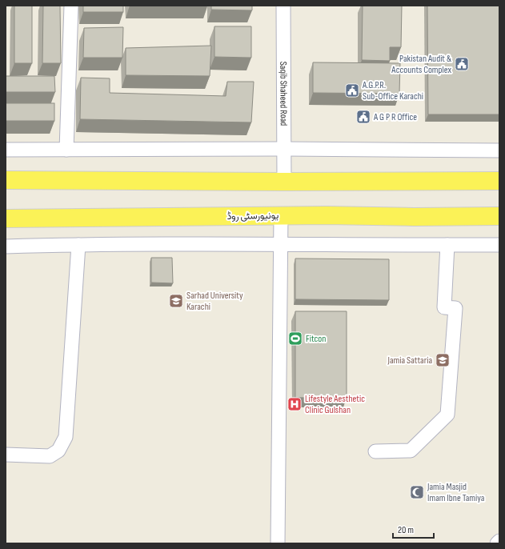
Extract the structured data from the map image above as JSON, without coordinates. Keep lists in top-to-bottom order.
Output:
{
  "streets": {
    "main road": ["یونیورسٹی روڈ"],
    "street": ["Saqib Shaheed Road"]
  },
  "places": {
    "public building": ["Pakistan Audit & Accounts Complex", "A.G.P.R. Sub-Office Karachi", "A G P R Office"],
    "school or university": ["Sarhad University Karachi", "Jamia Sattaria"],
    "sports": ["Fitcon"],
    "hospital": ["Lifestyle Aesthetic Clinic Gulshan"],
    "mosque": ["Jamia Masjid Imam Ibne Tamiya"]
  },
  "scale_bar": "20 m"
}
